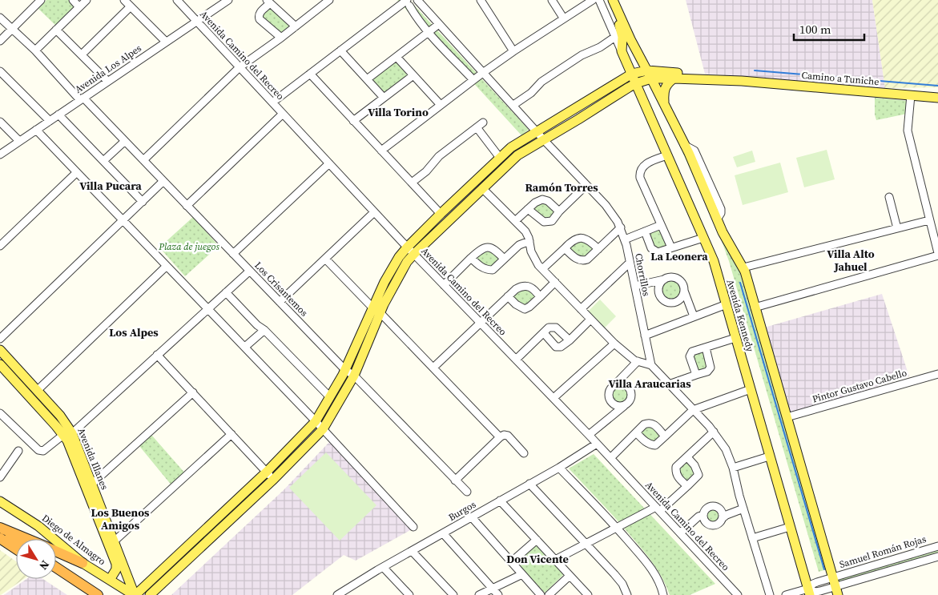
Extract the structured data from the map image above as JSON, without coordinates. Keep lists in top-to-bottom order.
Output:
{
  "streets": {
    "main road": [
      "Camino a Tuniche",
      "Avenida Kennedy",
      "Avenida Illanes",
      "Diego de Almagro"
    ],
    "street": [
      "Avenida Camino del Recreo",
      "Avenida Los Alpes",
      "Chorrillos",
      "Los Crisantemos",
      "Pintor Gustavo Cabello",
      "Burgos",
      "Samuel Román Rojas"
    ]
  },
  "crossings": [
    ["Avenida Camino del Recreo", "Avenida Los Alpes"],
    ["Avenida Camino del Recreo", "Burgos"],
    ["Avenida Los Alpes", "Los Crisantemos"],
    ["Camino a Tuniche", "Avenida Kennedy"],
    ["Avenida Kennedy", "Pintor Gustavo Cabello"],
    ["Avenida Kennedy", "Samuel Román Rojas"],
    ["Avenida Illanes", "Diego de Almagro"]
  ],
  "districts": [
    "Villa Torino",
    "Villa Pucara",
    "Ramón Torres",
    "Villa Alto Jahuel",
    "La Leonera",
    "Los Alpes",
    "Villa Araucarias",
    "Los Buenos Amigos",
    "Don Vicente"
  ],
  "parks": ["Plaza de juegos"],
  "scale_bar": "100 m",
  "north": "bottom right"
}
